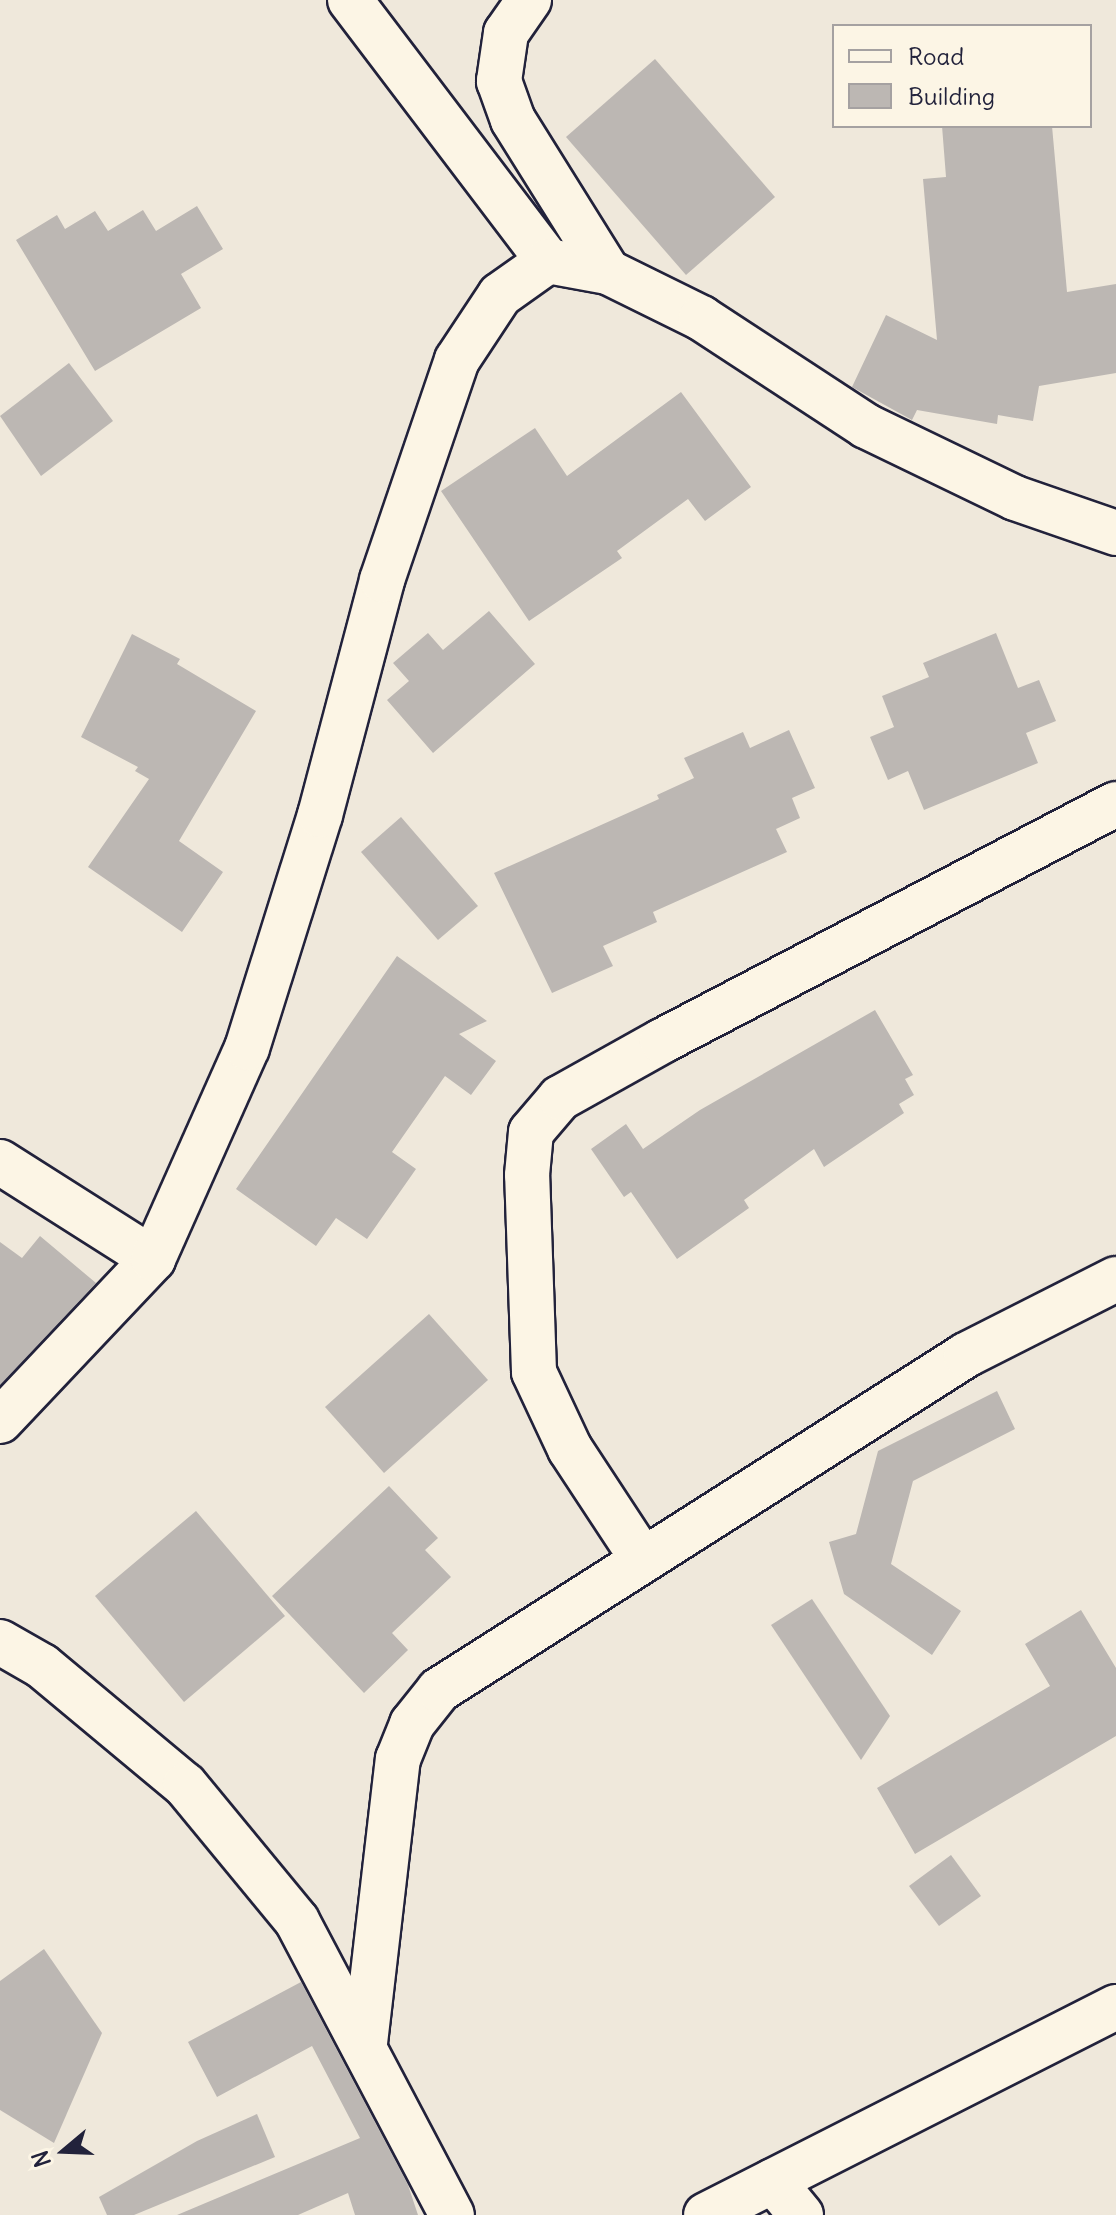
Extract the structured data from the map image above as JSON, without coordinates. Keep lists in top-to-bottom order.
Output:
{
  "legend": ["Road", "Building"],
  "north": "left"
}
